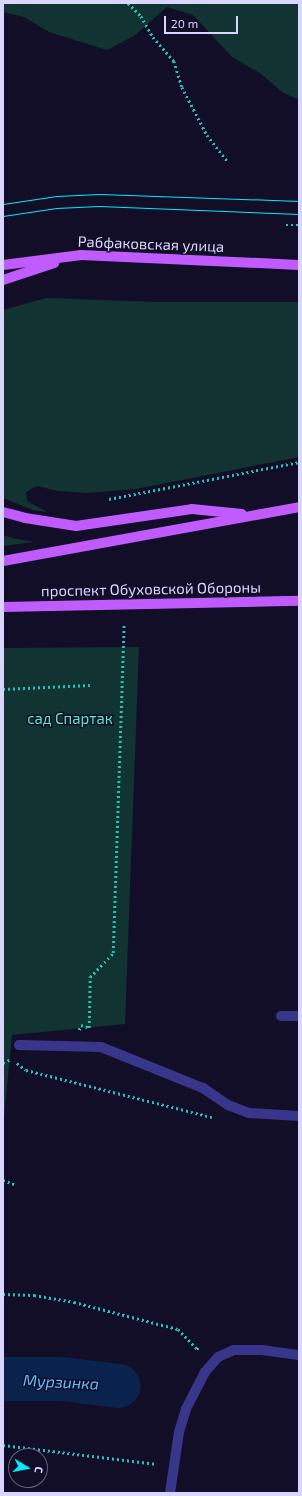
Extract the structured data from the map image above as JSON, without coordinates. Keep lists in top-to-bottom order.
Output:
{
  "streets": {
    "main road": ["Рабфаковская улица", "проспект Обуховской Обороны"]
  },
  "water": ["Мурзинка"],
  "parks": ["сад Спартак"],
  "scale_bar": "20 m",
  "north": "right"
}
